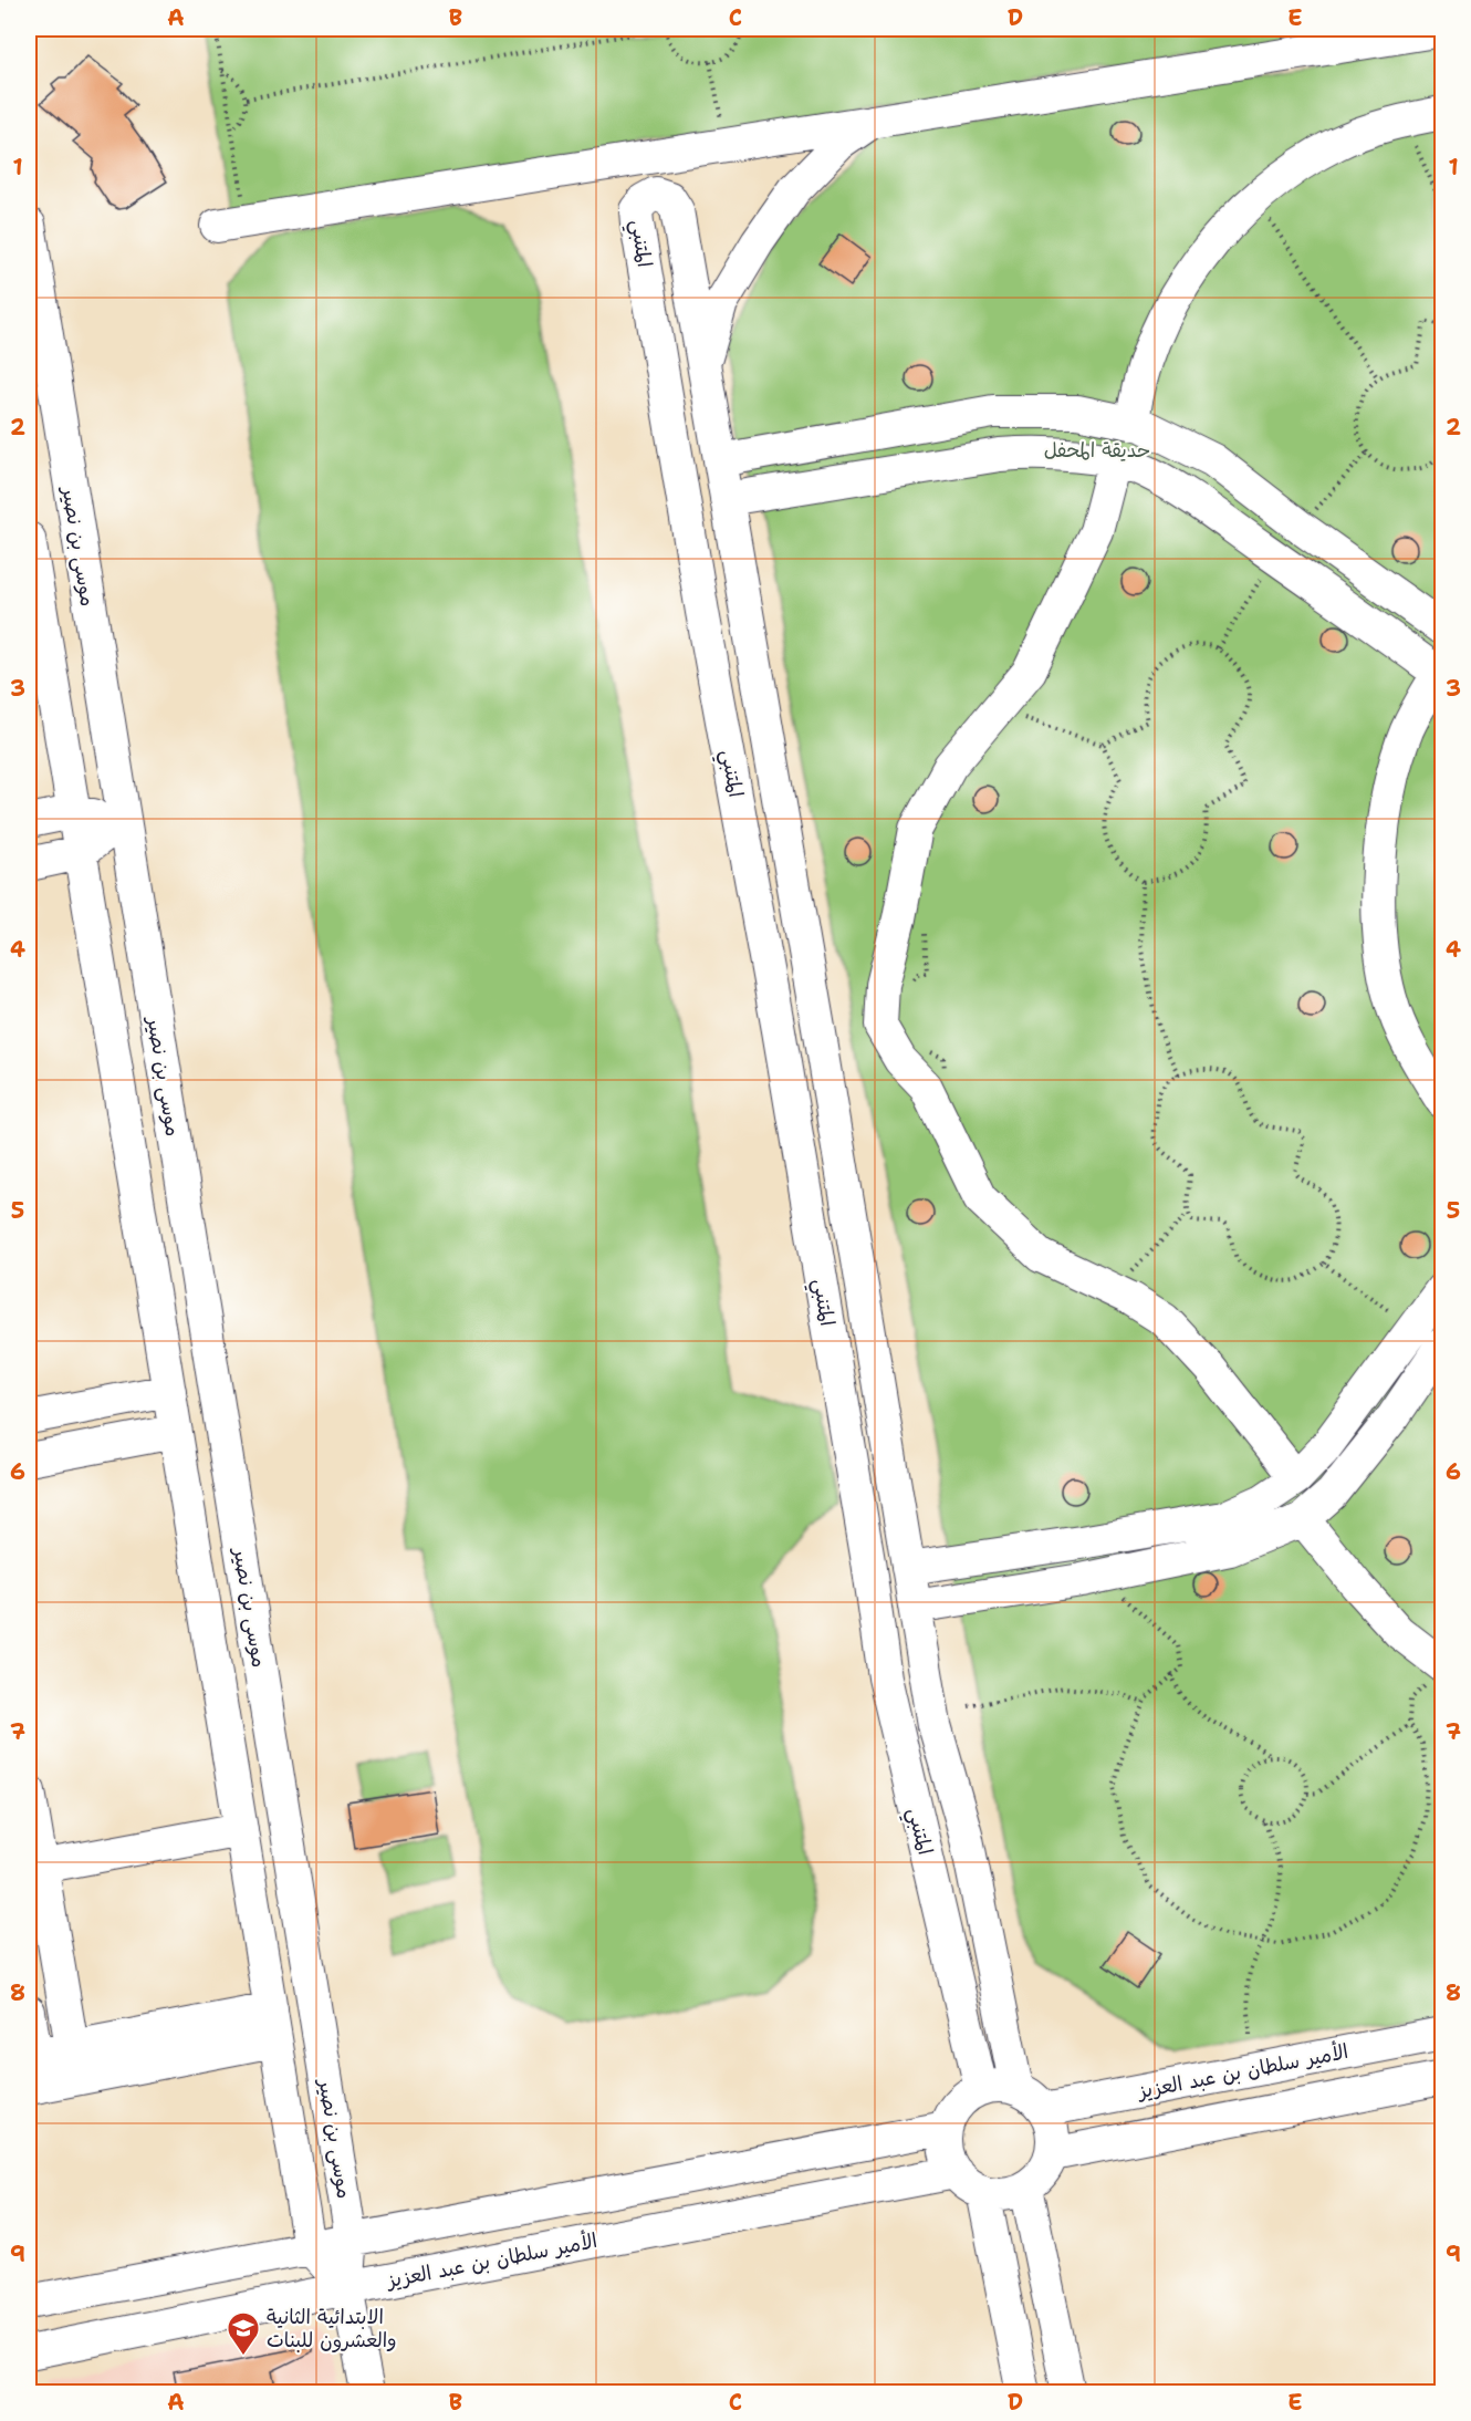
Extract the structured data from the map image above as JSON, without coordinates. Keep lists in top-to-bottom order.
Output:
{
  "streets": {
    "street": ["المتنبي", "موسى بن نصير", "الأمير سلطان بن عبد العزيز"]
  },
  "crossings": [
    ["المتنبي", "الأمير سلطان بن عبد العزيز"],
    ["موسى بن نصير", "الأمير سلطان بن عبد العزيز"]
  ],
  "parks": ["حديقة المحفل"],
  "places": {
    "school or university": ["الابتدائية الثانية والعشرون للبنات"]
  },
  "grid": {
    "columns": [
      "A",
      "B",
      "C",
      "D",
      "E"
    ],
    "rows": [
      "1",
      "2",
      "3",
      "4",
      "5",
      "6",
      "7",
      "8",
      "9"
    ]
  }
}
